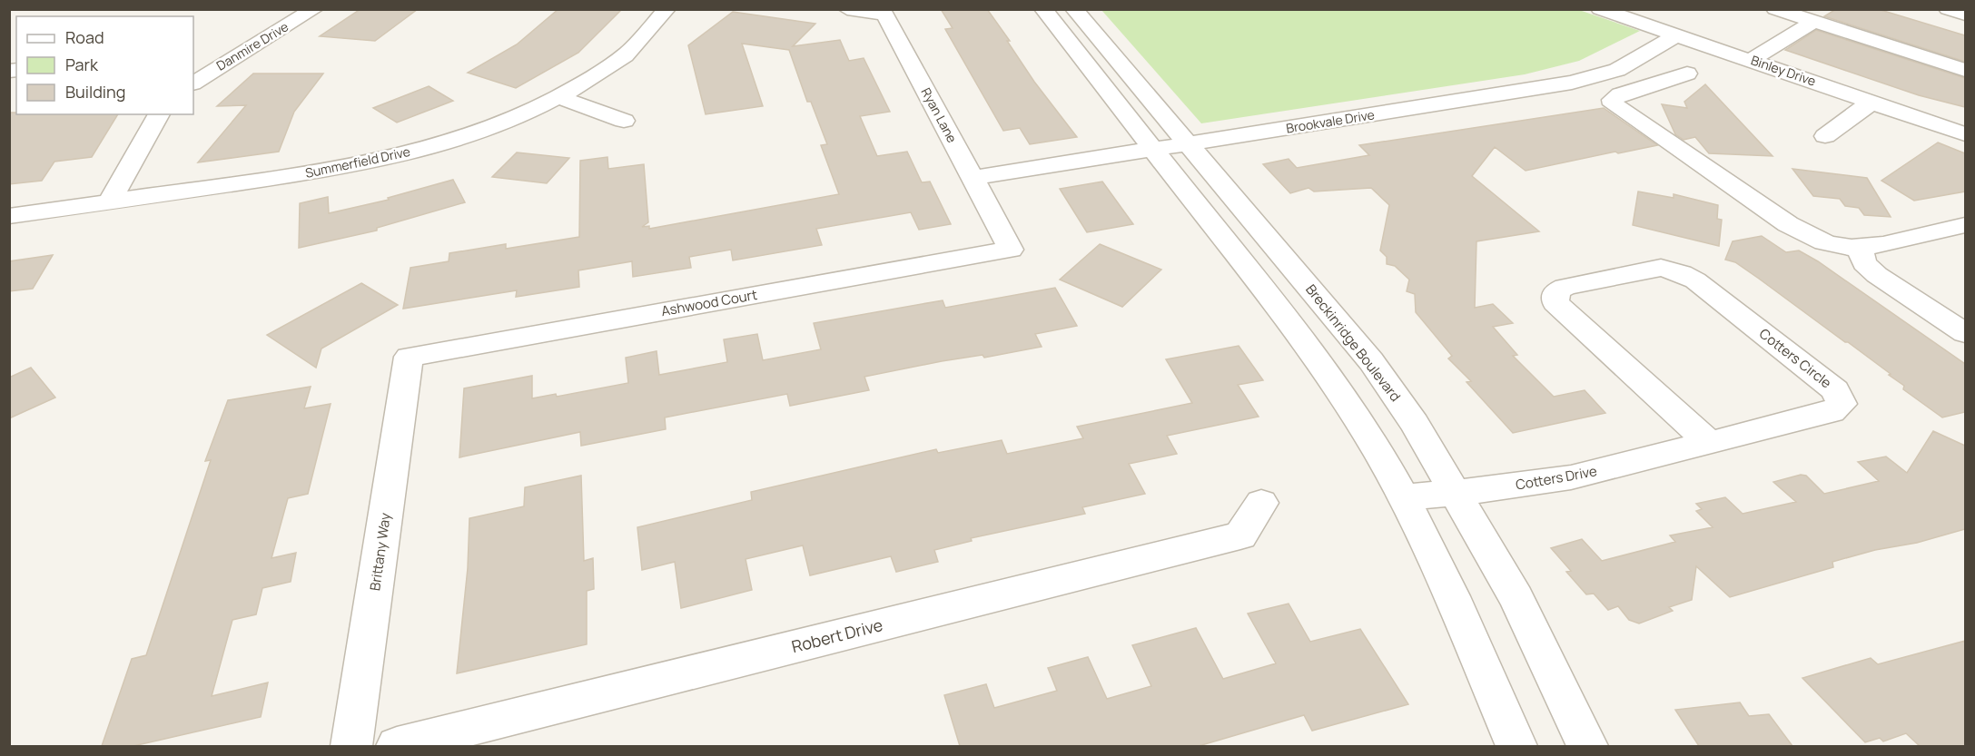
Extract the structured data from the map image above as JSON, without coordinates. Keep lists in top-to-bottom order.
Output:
{
  "streets": {
    "street": [
      "Danmire Drive",
      "Binley Drive",
      "Ryan Lane",
      "Brookvale Drive",
      "Summerfield Drive",
      "Ashwood Court",
      "Breckinridge Boulevard",
      "Cotters Circle",
      "Cotters Drive",
      "Brittany Way",
      "Robert Drive"
    ]
  },
  "crossings": [
    ["Binley Drive", "Brookvale Drive"],
    ["Ryan Lane", "Brookvale Drive"],
    ["Ryan Lane", "Ashwood Court"],
    ["Brookvale Drive", "Breckinridge Boulevard"],
    ["Ashwood Court", "Brittany Way"],
    ["Breckinridge Boulevard", "Cotters Drive"],
    ["Cotters Circle", "Cotters Drive"]
  ],
  "legend": ["Road", "Park", "Building"]
}
